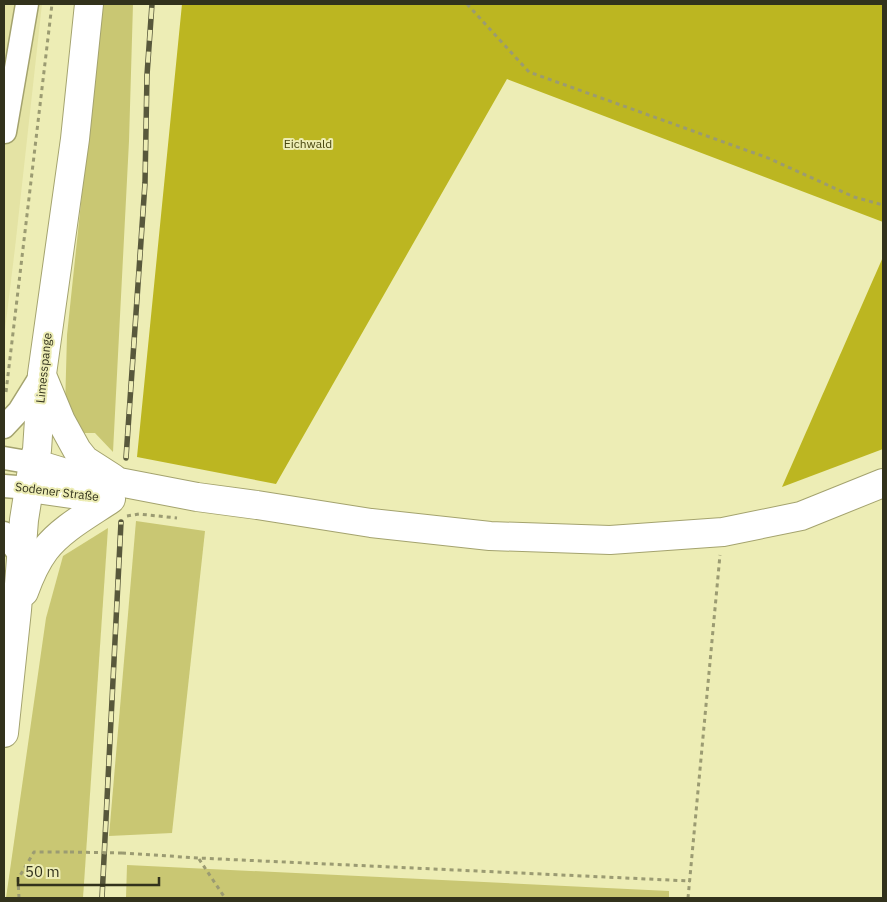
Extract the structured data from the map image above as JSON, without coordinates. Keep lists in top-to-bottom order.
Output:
{
  "streets": {
    "main road": ["Limesspange"],
    "street": ["Sodener Straße"]
  },
  "crossings": [
    ["Limesspange", "Sodener Straße"]
  ],
  "parks": ["Eichwald"],
  "scale_bar": "50 m"
}
